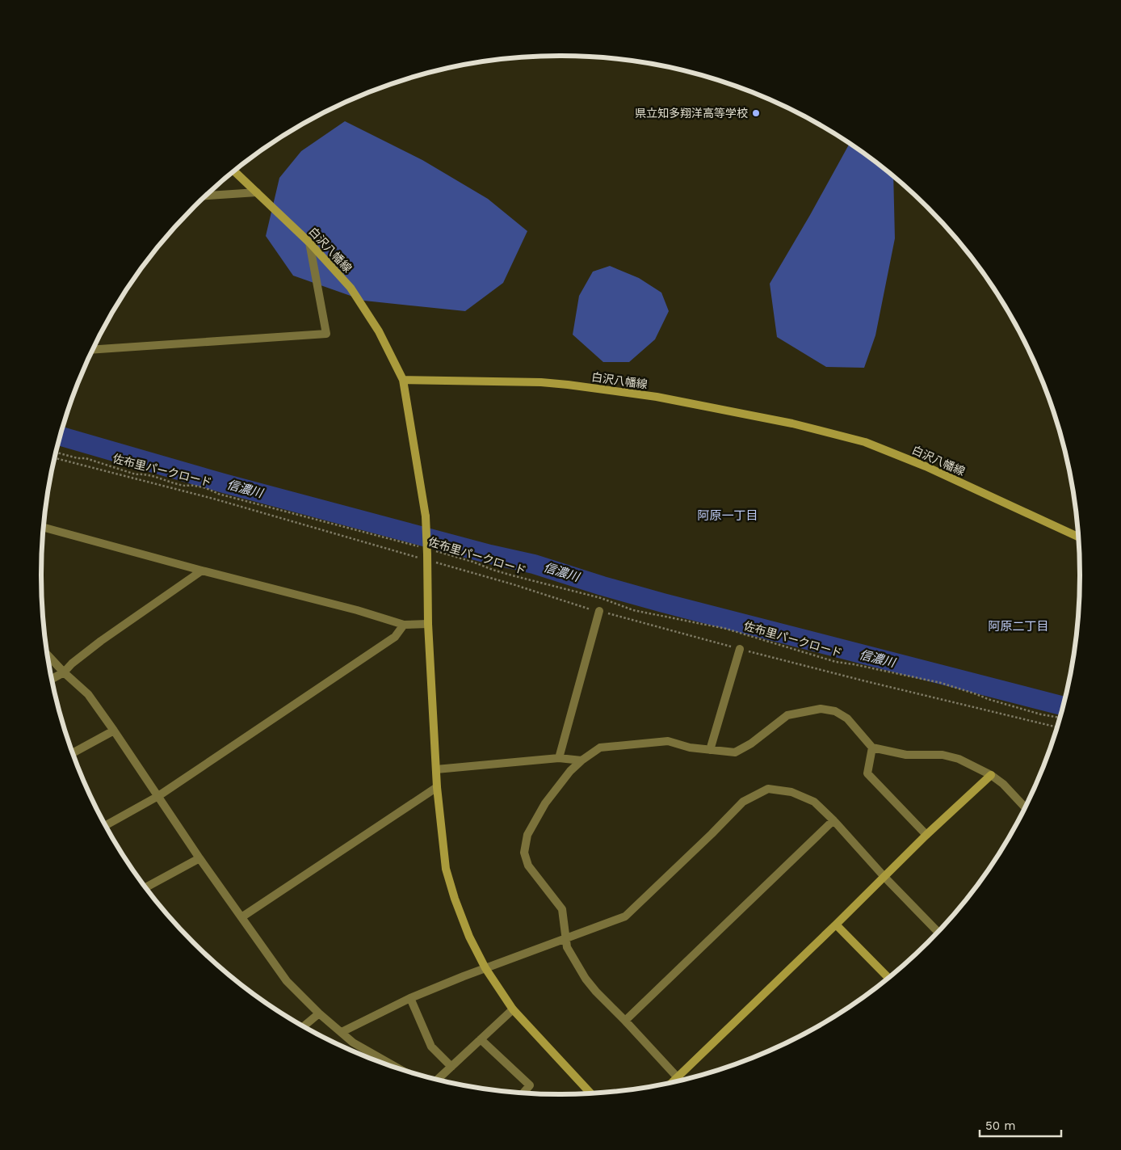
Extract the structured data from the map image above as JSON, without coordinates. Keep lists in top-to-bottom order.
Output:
{
  "streets": {
    "street": ["白沢八幡線"],
    "path": ["佐布里パークロード"]
  },
  "districts": ["阿原一丁目", "阿原二丁目"],
  "water": ["信濃川"],
  "places": ["県立知多翔洋高等学校"],
  "scale_bar": "50 m"
}
